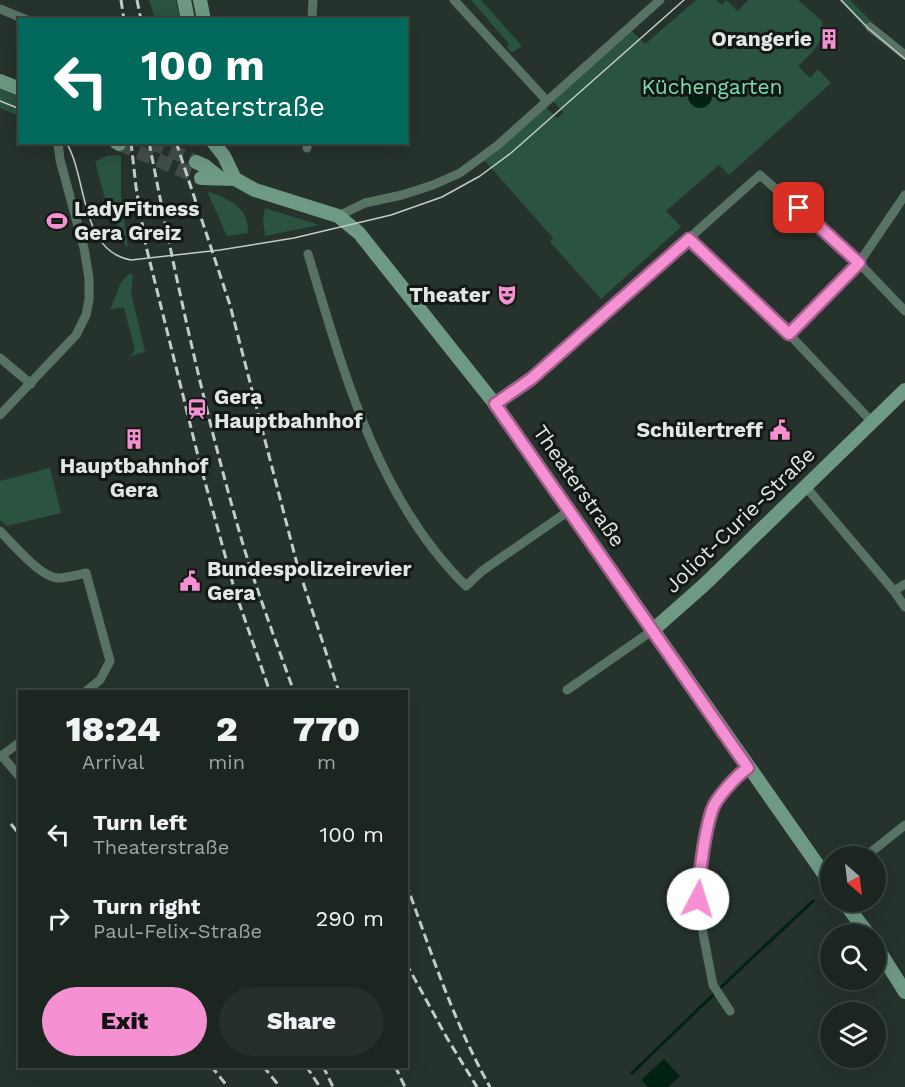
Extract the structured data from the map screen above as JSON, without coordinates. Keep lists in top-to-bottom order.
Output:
{
  "streets": {
    "main road": ["Theaterstraße", "Joliot-Curie-Straße"]
  },
  "crossings": [
    ["Theaterstraße", "Joliot-Curie-Straße"]
  ],
  "parks": ["Küchengarten"],
  "places": {
    "building": ["Orangerie", "Hauptbahnhof Gera"],
    "sports": ["LadyFitness Gera Greiz"],
    "theatre": ["Theater"],
    "station": ["Gera Hauptbahnhof"],
    "public building": ["Schülertreff", "Bundespolizeirevier Gera"]
  },
  "north": "bottom right",
  "page": {
    "turn": ["100 m", "Theaterstraße"],
    "eta": [
      "18:24",
      "Arrival",
      "2",
      "min",
      "770",
      "m"
    ],
    "list": [
      {
        "name": "Turn left",
        "note": "Theaterstraße",
        "value": "100 m"
      },
      {
        "name": "Turn right",
        "note": "Paul-Felix-Straße",
        "value": "290 m"
      }
    ],
    "buttons": ["Exit", "Share"]
  }
}
